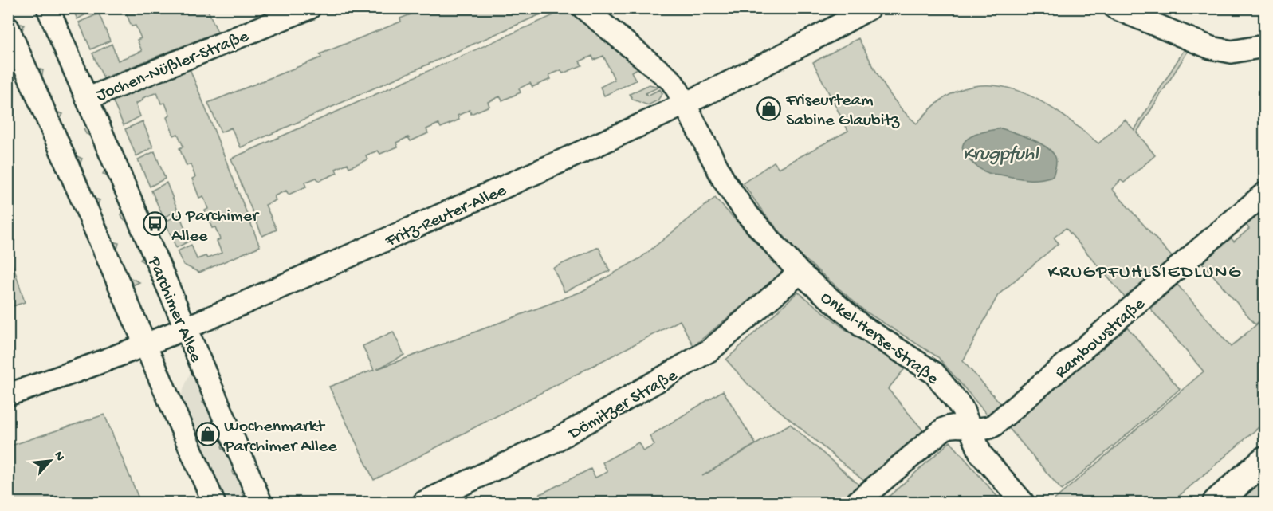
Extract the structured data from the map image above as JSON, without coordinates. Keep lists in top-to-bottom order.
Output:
{
  "streets": {
    "street": [
      "Jochen-Nüßler-Straße",
      "Fritz-Reuter-Allee",
      "Parchimer Allee",
      "Onkel-Herse-Straße",
      "Rambowstraße",
      "Dömitzer Straße"
    ]
  },
  "crossings": [
    ["Jochen-Nüßler-Straße", "Parchimer Allee"],
    ["Fritz-Reuter-Allee", "Parchimer Allee"],
    ["Fritz-Reuter-Allee", "Onkel-Herse-Straße"],
    ["Onkel-Herse-Straße", "Rambowstraße"],
    ["Onkel-Herse-Straße", "Dömitzer Straße"]
  ],
  "districts": ["KRUGPFUHLSIEDLUNG"],
  "water": ["Krugpfuhl"],
  "places": {
    "shop": ["Friseurteam Sabine Glaubitz", "Wochenmarkt Parchimer Allee"],
    "bus stop": ["U Parchimer Allee"]
  },
  "north": "top right"
}
